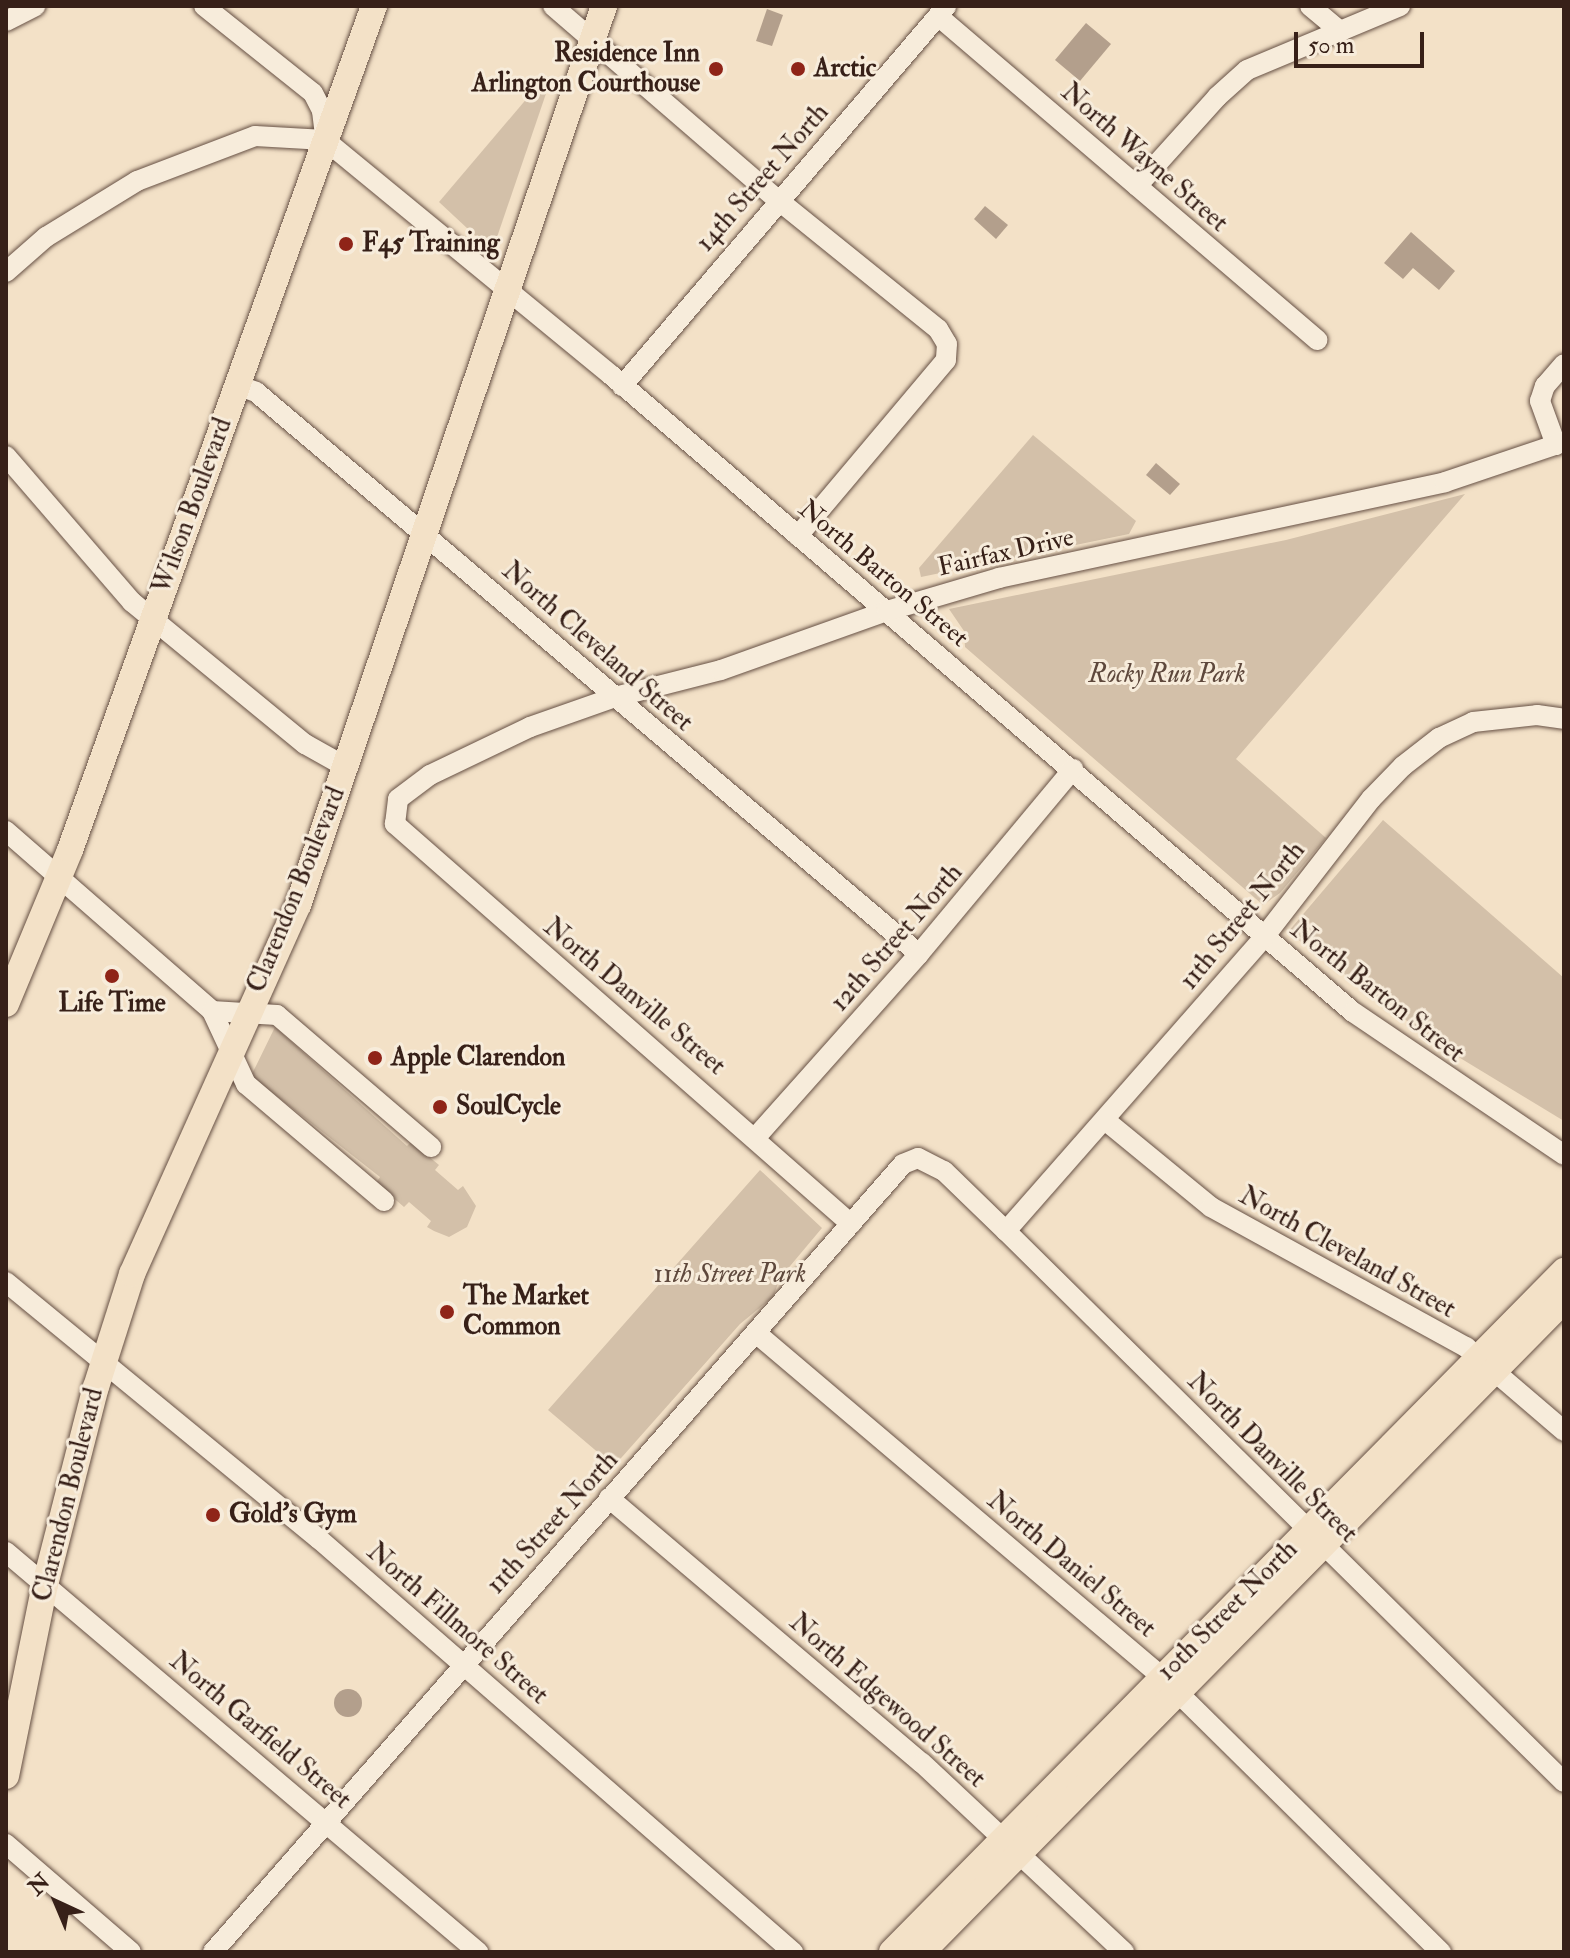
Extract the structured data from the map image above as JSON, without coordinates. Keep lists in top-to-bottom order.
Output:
{
  "streets": {
    "main road": ["Wilson Boulevard", "Clarendon Boulevard", "10th Street North"],
    "street": [
      "North Wayne Street",
      "14th Street North",
      "Fairfax Drive",
      "North Barton Street",
      "North Cleveland Street",
      "11th Street North",
      "12th Street North",
      "North Danville Street",
      "North Daniel Street",
      "North Fillmore Street",
      "North Edgewood Street",
      "North Garfield Street"
    ]
  },
  "crossings": [
    ["North Wayne Street", "14th Street North"],
    ["14th Street North", "North Barton Street"],
    ["Wilson Boulevard", "North Barton Street"],
    ["Wilson Boulevard", "North Cleveland Street"],
    ["Fairfax Drive", "North Barton Street"],
    ["Fairfax Drive", "North Cleveland Street"],
    ["Fairfax Drive", "North Danville Street"],
    ["North Barton Street", "Clarendon Boulevard"],
    ["North Barton Street", "11th Street North"],
    ["North Barton Street", "12th Street North"],
    ["North Cleveland Street", "Clarendon Boulevard"],
    ["North Cleveland Street", "11th Street North"],
    ["North Cleveland Street", "12th Street North"],
    ["North Cleveland Street", "10th Street North"],
    ["Clarendon Boulevard", "North Fillmore Street"],
    ["Clarendon Boulevard", "North Garfield Street"],
    ["11th Street North", "North Danville Street"],
    ["11th Street North", "North Daniel Street"],
    ["11th Street North", "North Fillmore Street"],
    ["11th Street North", "North Edgewood Street"],
    ["11th Street North", "North Garfield Street"],
    ["12th Street North", "North Danville Street"],
    ["North Danville Street", "10th Street North"],
    ["North Daniel Street", "10th Street North"],
    ["10th Street North", "North Edgewood Street"]
  ],
  "parks": ["Rocky Run Park", "11th Street Park"],
  "places": [
    "Residence Inn Arlington Courthouse",
    "Arctic",
    "F45 Training",
    "Life Time",
    "Apple Clarendon",
    "SoulCycle",
    "The Market Common",
    "Gold's Gym"
  ],
  "scale_bar": "50 m",
  "north": "top left"
}
